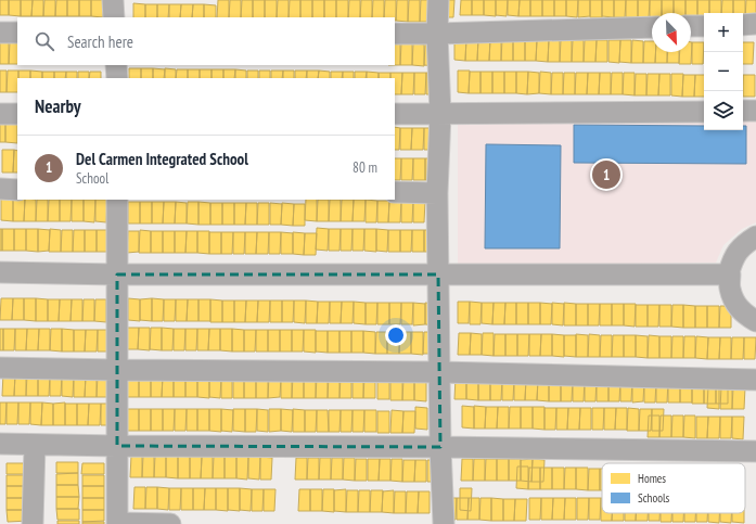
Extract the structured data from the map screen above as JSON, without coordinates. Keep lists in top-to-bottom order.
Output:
{
  "legend": ["Homes", "Schools"],
  "north": "bottom right",
  "page": {
    "map_buttons": ["+", "−"],
    "search": "Search here",
    "heading": "Nearby",
    "list": [
      {
        "mark": "1",
        "name": "Del Carmen Integrated School",
        "note": "School",
        "value": "80 m"
      }
    ],
    "pins": "1"
  }
}
